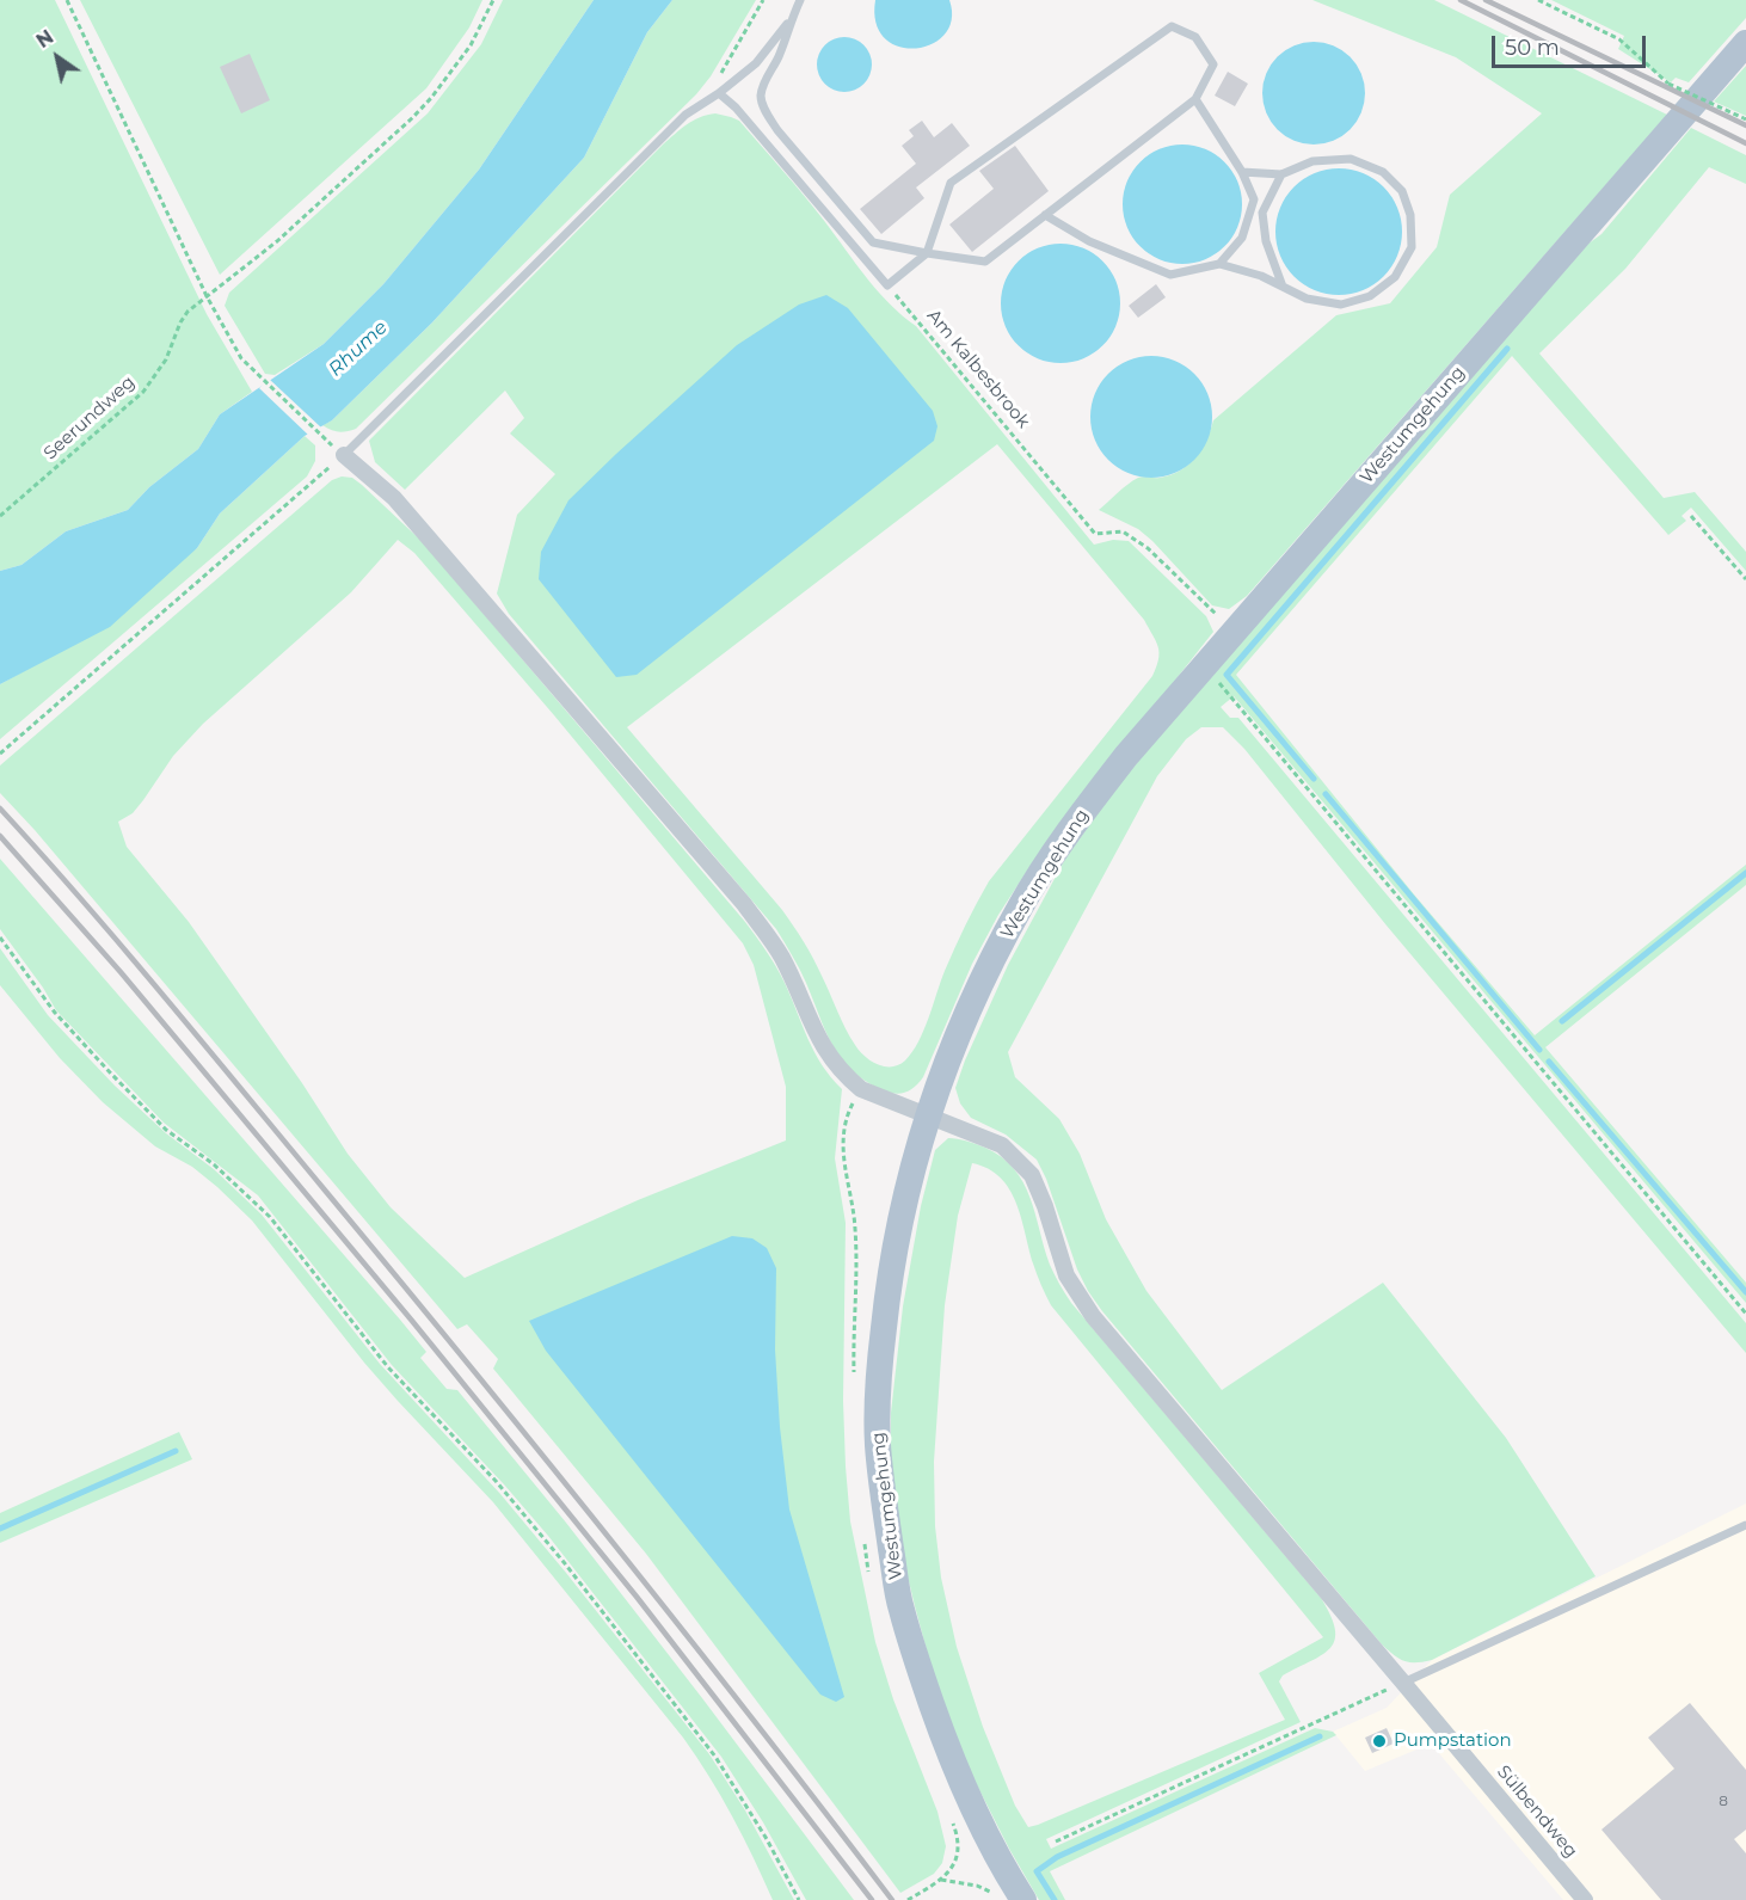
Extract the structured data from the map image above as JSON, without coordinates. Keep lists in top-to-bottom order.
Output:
{
  "streets": {
    "main road": ["Westumgehung"],
    "street": ["Sülbendweg"],
    "path": ["Am Kalbesbrook", "Seerundweg"]
  },
  "crossings": [
    ["Am Kalbesbrook", "Westumgehung"],
    ["Westumgehung", "Sülbendweg"]
  ],
  "water": ["Rhume"],
  "places": ["Pumpstation"],
  "house_numbers": ["8"],
  "scale_bar": "50 m",
  "north": "top left"
}
